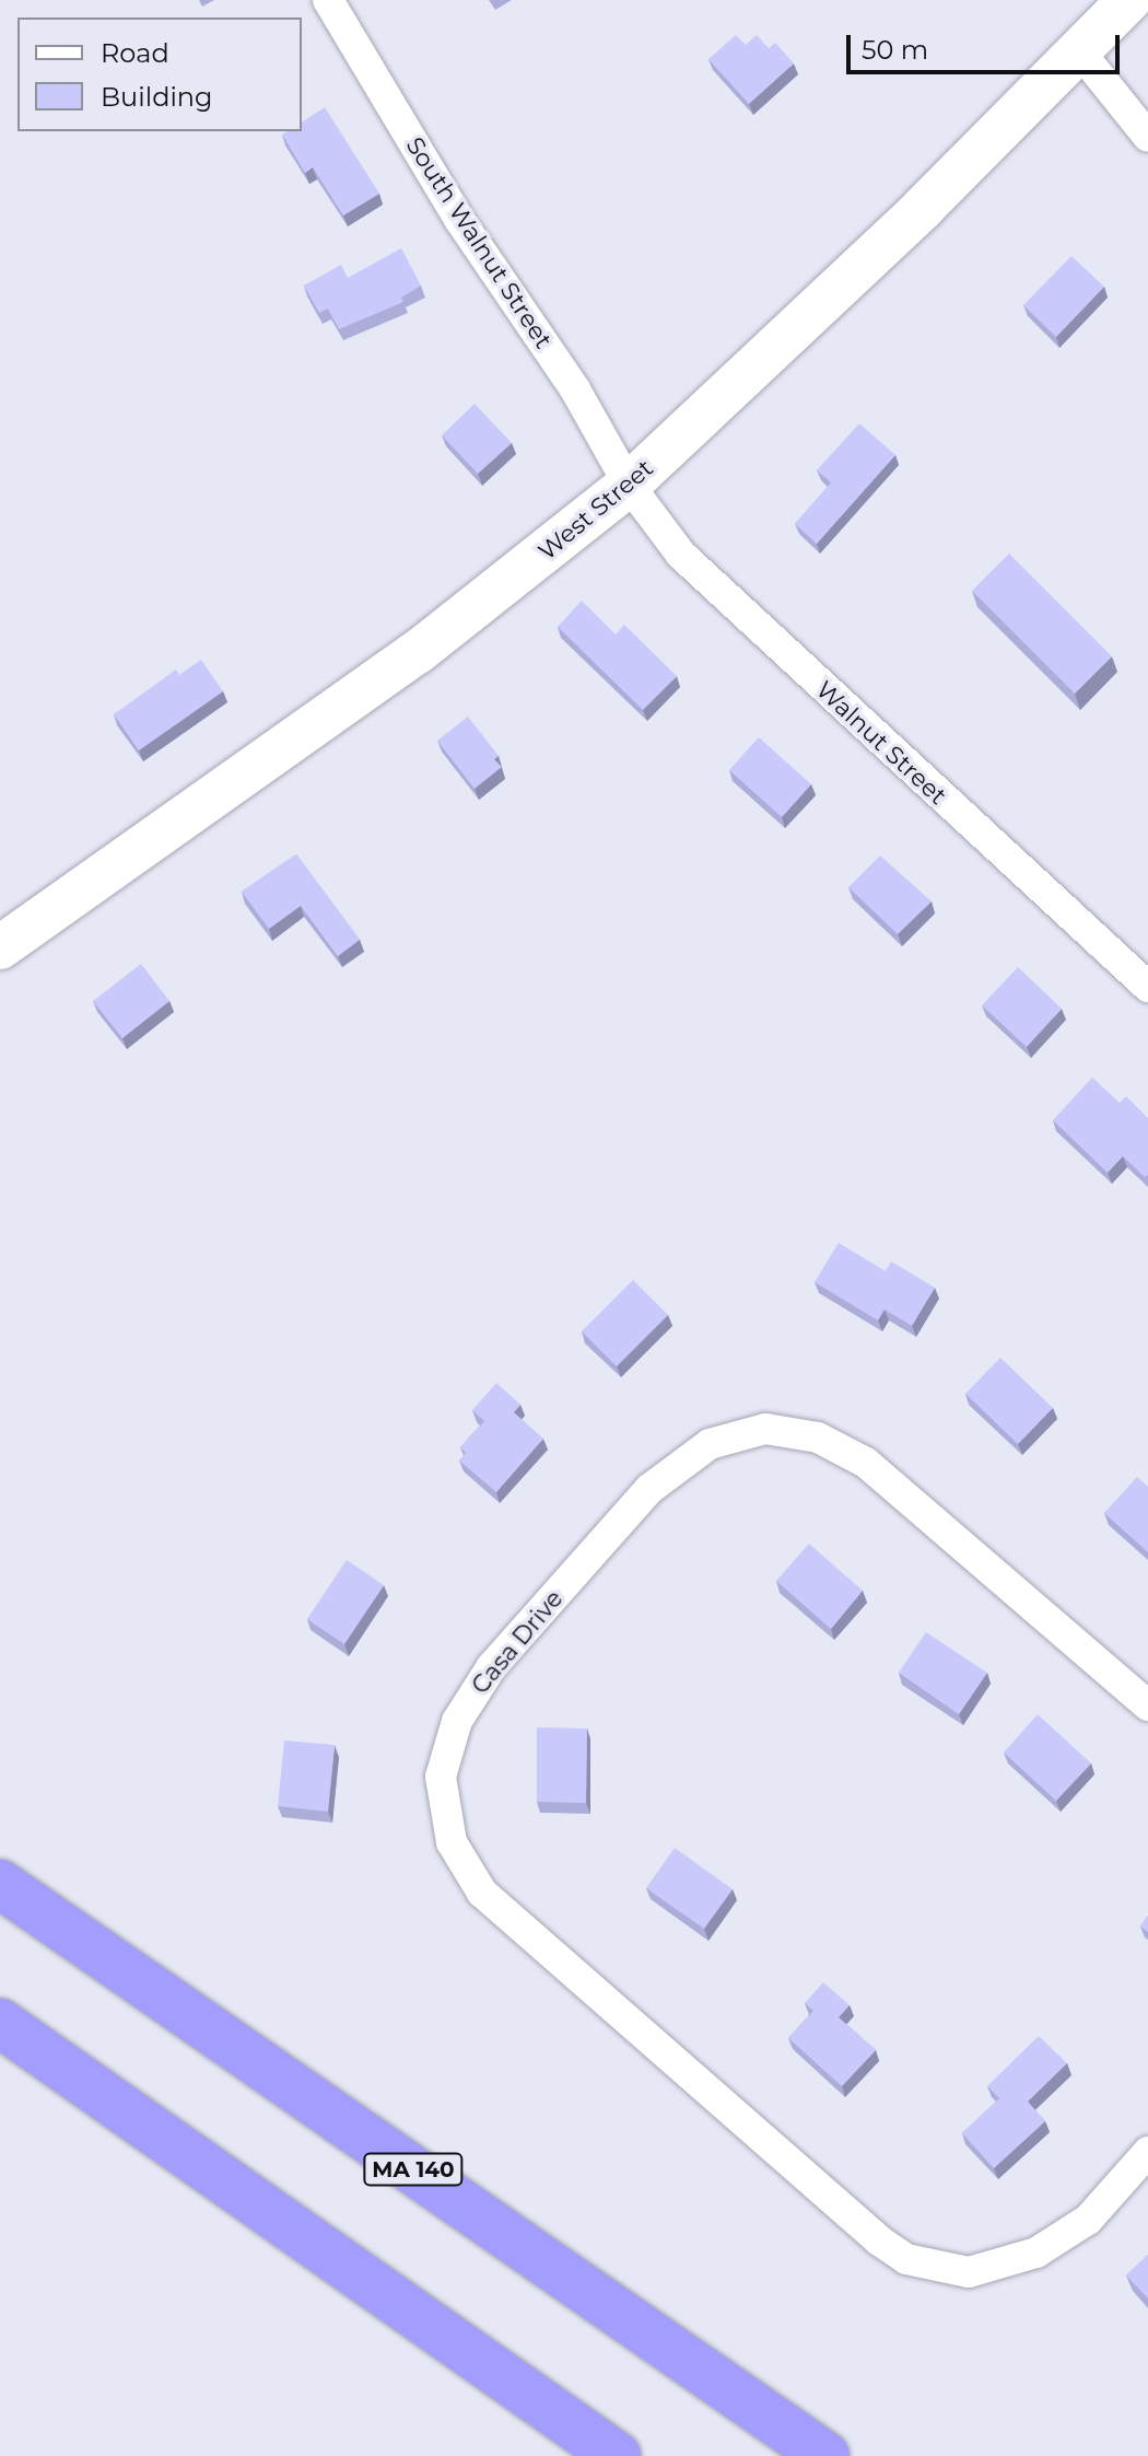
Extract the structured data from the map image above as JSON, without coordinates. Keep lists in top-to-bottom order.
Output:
{
  "streets": {
    "highway": ["MA 140"],
    "street": [
      "South Walnut Street",
      "West Street",
      "Walnut Street",
      "Casa Drive"
    ]
  },
  "crossings": [
    ["South Walnut Street", "West Street"],
    ["South Walnut Street", "Walnut Street"],
    ["West Street", "Walnut Street"]
  ],
  "legend": ["Road", "Building"],
  "scale_bar": "50 m"
}
